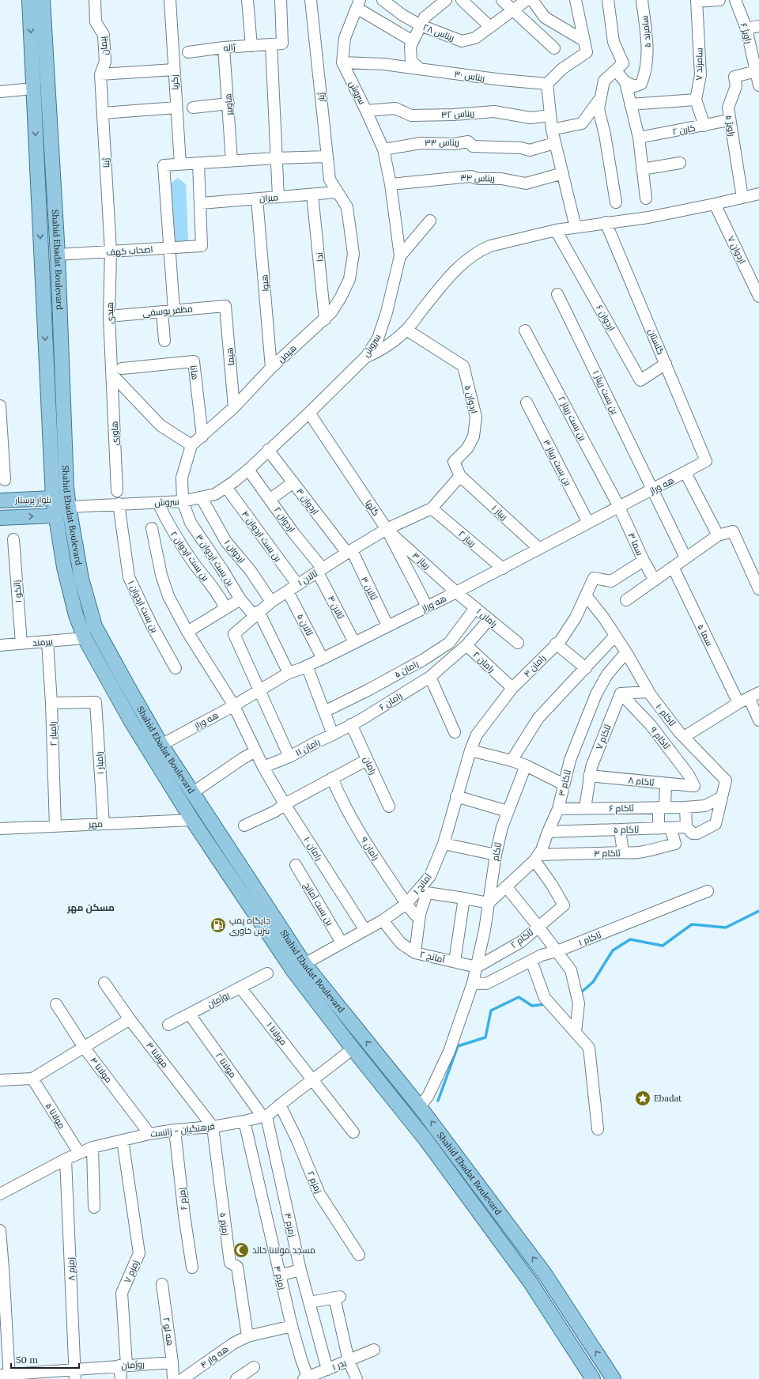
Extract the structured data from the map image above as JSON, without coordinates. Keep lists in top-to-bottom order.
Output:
{
  "streets": {
    "main road": ["Shahid Ebadat Boulevard", "بلوار پرستار"],
    "street": [
      "سامرند ۵",
      "ریناس ۲۸",
      "راویژ ۶",
      "پیمان",
      "ژاله",
      "سامرند ۷",
      "ریناس ۳۰",
      "زکریا",
      "سروش",
      "ژیار",
      "هاوبیر",
      "ریناس ۳۲",
      "راویژ ۵",
      "کارن ۲",
      "ریناس ۳۳",
      "ژینا",
      "ریناس ۳۴",
      "میران",
      "اردوان ۷",
      "اصحاب کهف",
      "ندا",
      "هیوا",
      "مظفر یوسفی",
      "هیدی",
      "اردوان ۶",
      "گلستان",
      "هیمن",
      "هیما",
      "هانا",
      "بن بست ریباز ۱",
      "اردوان ۵",
      "بن بست ریباز ۲",
      "هاوری",
      "بن بست ریباز ۳",
      "هه وراز",
      "اردوان ۳",
      "گلها",
      "ریباز ۱",
      "اردوان ۲",
      "بن بست اردوان ۴",
      "ریباز ۲",
      "سما ۳",
      "اردوان ۱",
      "بن بست اردوان ۲",
      "بن بست اردوان ۳",
      "ریباز ۳",
      "ئالان ۱",
      "ئالان ۳",
      "زانکو ۱",
      "بن بست اردوان ۱",
      "ئالان ۴",
      "رامان ۱",
      "ئالان ۵",
      "سما ۵",
      "بیرمند",
      "رامان ۲",
      "رامان ۴",
      "رامان ۵",
      "رامان ۶",
      "ئاکام ۱۰",
      "رامیار ۲",
      "ئاکام ۷",
      "ئاکام ۹",
      "رامان ۱۱",
      "رامیار ۱",
      "رامان",
      "ئاکام ۸",
      "ئاکام ۳",
      "ئاکام ۶",
      "مهر",
      "ئاکام ۵",
      "رامان ۱۰",
      "رامان ۹",
      "ئاکام",
      "ئاکام ۴",
      "آمانج ۱",
      "بن بست آمانج",
      "ئاکام ۲",
      "ئاکام ۱",
      "آمانج ۲",
      "روژمان",
      "مولانا ۱",
      "مولانا ۳",
      "مولانا ۲",
      "مولانا ۴",
      "مولانا ۵",
      "فرهنگیان - زانست",
      "زمزم ۲",
      "زمزم ۶",
      "زمزم ۵",
      "زمزم ۳",
      "زمزم ۸",
      "زمزم ۷",
      "زمزم ۴",
      "هه لو ۲",
      "هه وار ۴",
      "بدر ۱"
    ]
  },
  "crossings": [
    ["راویژ ۶", "راویژ ۵"],
    ["پیمان", "ژینا"],
    ["ژاله", "هاوبیر"],
    ["سامرند ۷", "کارن ۲"],
    ["ریناس ۳۰", "سروش"],
    ["سروش", "ریناس ۳۲"],
    ["سروش", "ریناس ۳۳"],
    ["سروش", "ریناس ۳۴"],
    ["سروش", "Shahid Ebadat Boulevard"],
    ["سروش", "بلوار پرستار"],
    ["سروش", "اردوان ۳"],
    ["سروش", "گلها"],
    ["سروش", "اردوان ۲"],
    ["سروش", "بن بست اردوان ۴"],
    ["سروش", "اردوان ۱"],
    ["سروش", "بن بست اردوان ۲"],
    ["سروش", "بن بست اردوان ۳"],
    ["سروش", "بن بست اردوان ۱"],
    ["ژیار", "میران"],
    ["ژیار", "هیمن"],
    ["راویژ ۵", "کارن ۲"],
    ["ژینا", "اصحاب کهف"],
    ["ژینا", "هیدی"],
    ["میران", "اصحاب کهف"],
    ["میران", "ندا"],
    ["میران", "هیوا"],
    ["میران", "هیمن"],
    ["اصحاب کهف", "Shahid Ebadat Boulevard"],
    ["اصحاب کهف", "هیدی"],
    ["ندا", "هیمن"],
    ["Shahid Ebadat Boulevard", "هه وراز"],
    ["Shahid Ebadat Boulevard", "بلوار پرستار"],
    ["Shahid Ebadat Boulevard", "بیرمند"],
    ["Shahid Ebadat Boulevard", "مهر"],
    ["Shahid Ebadat Boulevard", "ئاکام"],
    ["Shahid Ebadat Boulevard", "آمانج ۱"],
    ["Shahid Ebadat Boulevard", "فرهنگیان - زانست"],
    ["هیوا", "هیمن"],
    ["مظفر یوسفی", "هیدی"],
    ["مظفر یوسفی", "هیما"],
    ["هیدی", "هاوری"],
    ["اردوان ۶", "گلستان"],
    ["گلستان", "هه وراز"],
    ["هیمن", "هیما"],
    ["هیمن", "هانا"],
    ["بن بست ریباز ۱", "هه وراز"],
    ["اردوان ۵", "ریباز ۱"],
    ["بن بست ریباز ۲", "هه وراز"],
    ["بن بست ریباز ۲", "سما ۳"],
    ["بن بست ریباز ۳", "هه وراز"],
    ["هه وراز", "گلها"],
    ["هه وراز", "ریباز ۱"],
    ["هه وراز", "ریباز ۲"],
    ["هه وراز", "سما ۳"],
    ["هه وراز", "بن بست اردوان ۳"],
    ["هه وراز", "ریباز ۳"],
    ["هه وراز", "ئالان ۱"],
    ["هه وراز", "ئالان ۳"],
    ["هه وراز", "ئالان ۴"],
    ["هه وراز", "رامان ۱"],
    ["هه وراز", "ئالان ۵"],
    ["هه وراز", "رامان ۱۰"],
    ["اردوان ۳", "ئالان ۱"],
    ["اردوان ۳", "ئالان ۳"],
    ["گلها", "ریباز ۳"],
    ["گلها", "ئالان ۱"],
    ["اردوان ۲", "ئالان ۱"],
    ["اردوان ۲", "ئالان ۴"],
    ["بن بست اردوان ۴", "ئالان ۱"],
    ["سما ۳", "رامان ۴"],
    ["اردوان ۱", "ئالان ۱"],
    ["بن بست اردوان ۳", "ئالان ۱"],
    ["ریباز ۳", "ئالان ۱"],
    ["ریباز ۳", "رامان ۱"],
    ["ئالان ۱", "ئالان ۳"],
    ["ئالان ۱", "ئالان ۴"],
    ["ئالان ۱", "ئالان ۵"],
    ["زانکو ۱", "بیرمند"],
    ["رامان ۱", "رامان ۲"],
    ["رامان ۱", "رامان ۵"],
    ["بیرمند", "رامیار ۲"],
    ["رامان ۲", "رامان ۴"],
    ["رامان ۲", "رامان ۶"],
    ["رامان ۴", "ئاکام ۱۰"],
    ["رامان ۴", "آمانج ۱"],
    ["رامان ۶", "رامان ۱۱"],
    ["رامان ۶", "رامان"],
    ["ئاکام ۱۰", "ئاکام ۳"],
    ["رامیار ۲", "رامیار ۱"],
    ["رامیار ۲", "مهر"],
    ["ئاکام ۷", "ئاکام ۹"],
    ["ئاکام ۷", "ئاکام ۸"],
    ["ئاکام ۷", "ئاکام ۶"],
    ["ئاکام ۹", "ئاکام ۸"],
    ["رامان ۱۱", "رامان"],
    ["رامان ۱۱", "رامان ۱۰"],
    ["رامیار ۱", "مهر"],
    ["ئاکام ۳", "ئاکام ۶"],
    ["ئاکام ۳", "ئاکام ۵"],
    ["ئاکام ۳", "ئاکام"],
    ["ئاکام ۳", "ئاکام ۴"],
    ["ئاکام ۳", "ئاکام ۲"],
    ["ئاکام ۵", "ئاکام ۴"],
    ["رامان ۱۰", "آمانج ۱"],
    ["رامان ۹", "آمانج ۱"],
    ["ئاکام", "ئاکام ۲"],
    ["ئاکام", "ئاکام ۱"],
    ["ئاکام", "آمانج ۲"],
    ["ئاکام ۴", "ئاکام ۲"],
    ["آمانج ۱", "بن بست آمانج"],
    ["آمانج ۱", "آمانج ۲"],
    ["ئاکام ۲", "آمانج ۲"],
    ["روژمان", "مولانا ۱"],
    ["روژمان", "مولانا ۲"],
    ["روژمان", "زمزم ۸"],
    ["روژمان", "زمزم ۷"],
    ["روژمان", "هه لو ۲"],
    ["مولانا ۱", "فرهنگیان - زانست"],
    ["مولانا ۳", "فرهنگیان - زانست"],
    ["مولانا ۳", "زمزم ۵"],
    ["مولانا ۲", "فرهنگیان - زانست"],
    ["مولانا ۲", "زمزم ۳"],
    ["مولانا ۴", "فرهنگیان - زانست"],
    ["مولانا ۵", "فرهنگیان - زانست"],
    ["فرهنگیان - زانست", "زمزم ۲"],
    ["فرهنگیان - زانست", "زمزم ۶"],
    ["فرهنگیان - زانست", "زمزم ۵"],
    ["فرهنگیان - زانست", "زمزم ۳"],
    ["فرهنگیان - زانست", "زمزم ۸"],
    ["فرهنگیان - زانست", "زمزم ۷"],
    ["فرهنگیان - زانست", "زمزم ۴"],
    ["زمزم ۵", "هه وار ۴"],
    ["زمزم ۳", "بدر ۱"],
    ["زمزم ۴", "هه وار ۴"],
    ["زمزم ۴", "بدر ۱"]
  ],
  "districts": ["مسکن مهر"],
  "places": {
    "fuel station": ["جایگاه پمپ بنزین خاوری"],
    "place": ["Ebadat"],
    "mosque": ["مسجد مولانا خالد"]
  },
  "scale_bar": "50 m"
}
